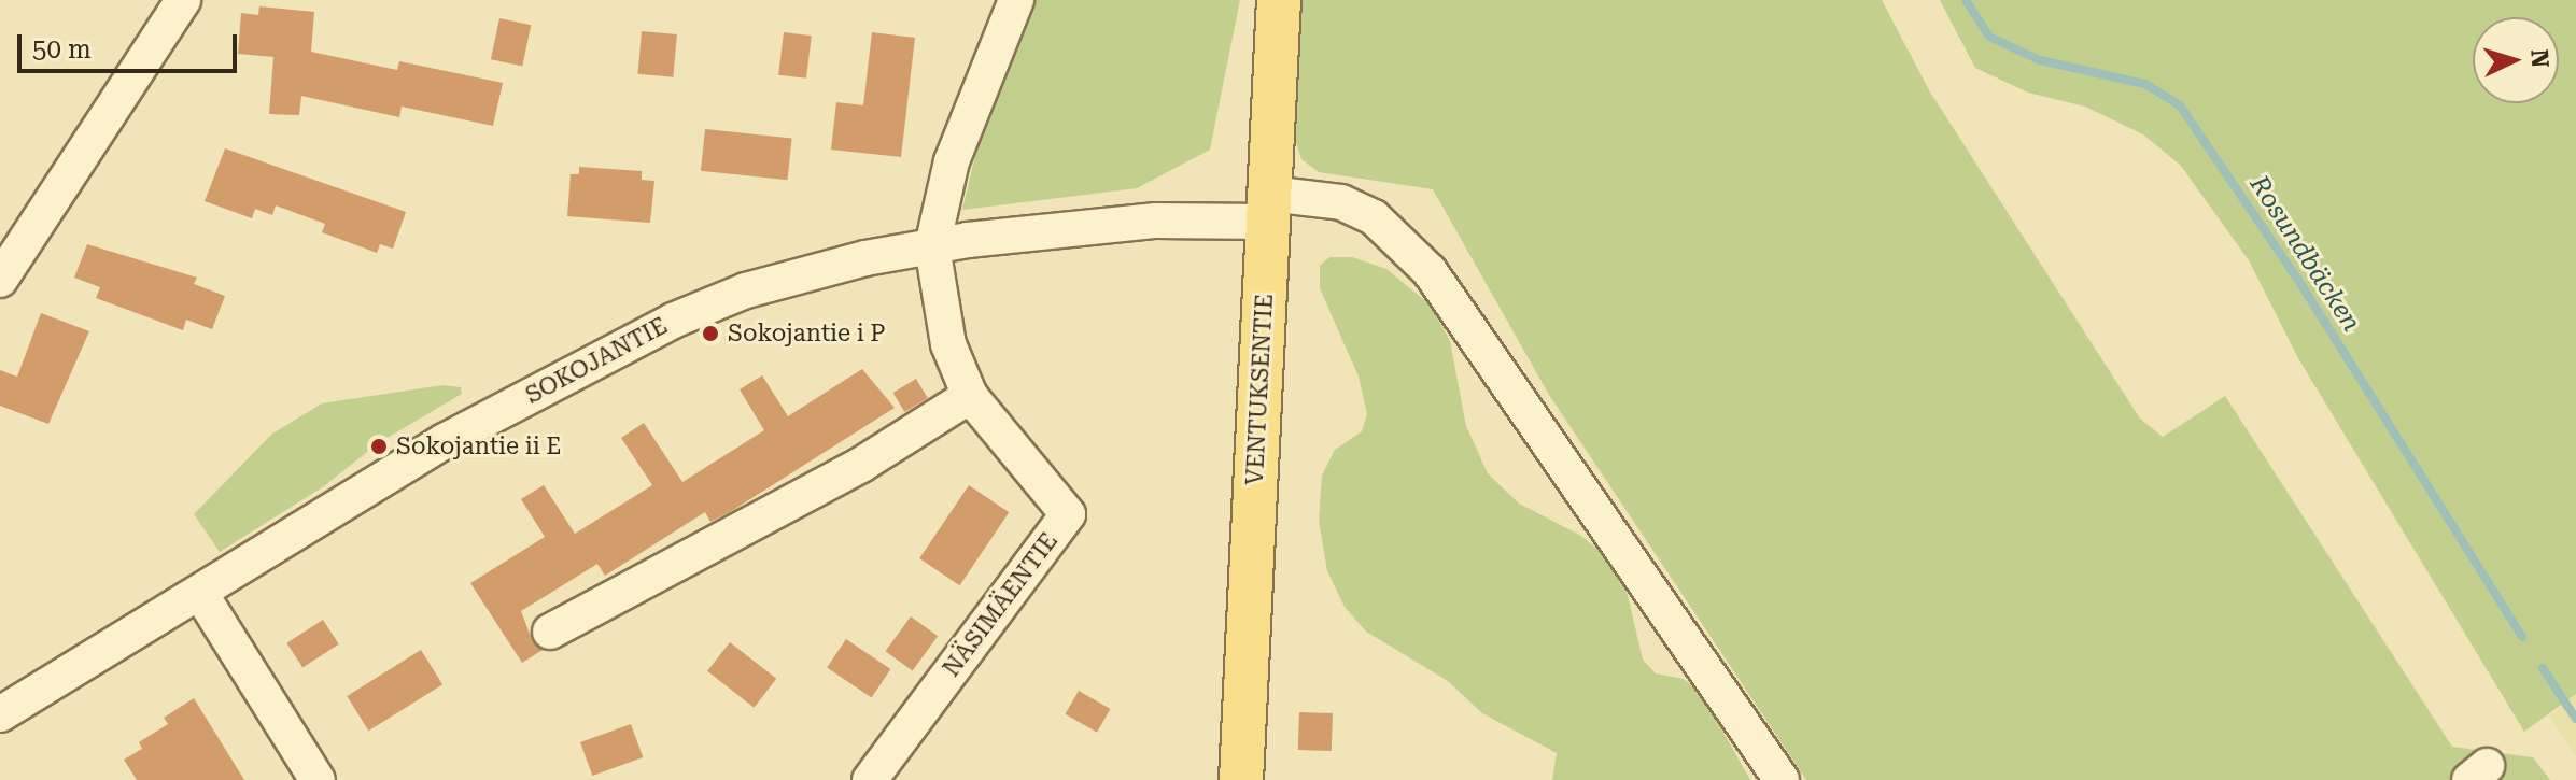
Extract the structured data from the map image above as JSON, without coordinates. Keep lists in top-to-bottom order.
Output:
{
  "streets": {
    "main road": ["VENTUKSENTIE"],
    "street": ["SOKOJANTIE", "NÄSIMÄENTIE"]
  },
  "crossings": [
    ["SOKOJANTIE", "VENTUKSENTIE"],
    ["SOKOJANTIE", "NÄSIMÄENTIE"]
  ],
  "water": ["Rosundbäcken"],
  "places": ["Sokojantie i P", "Sokojantie ii E"],
  "scale_bar": "50 m",
  "north": "right"
}
